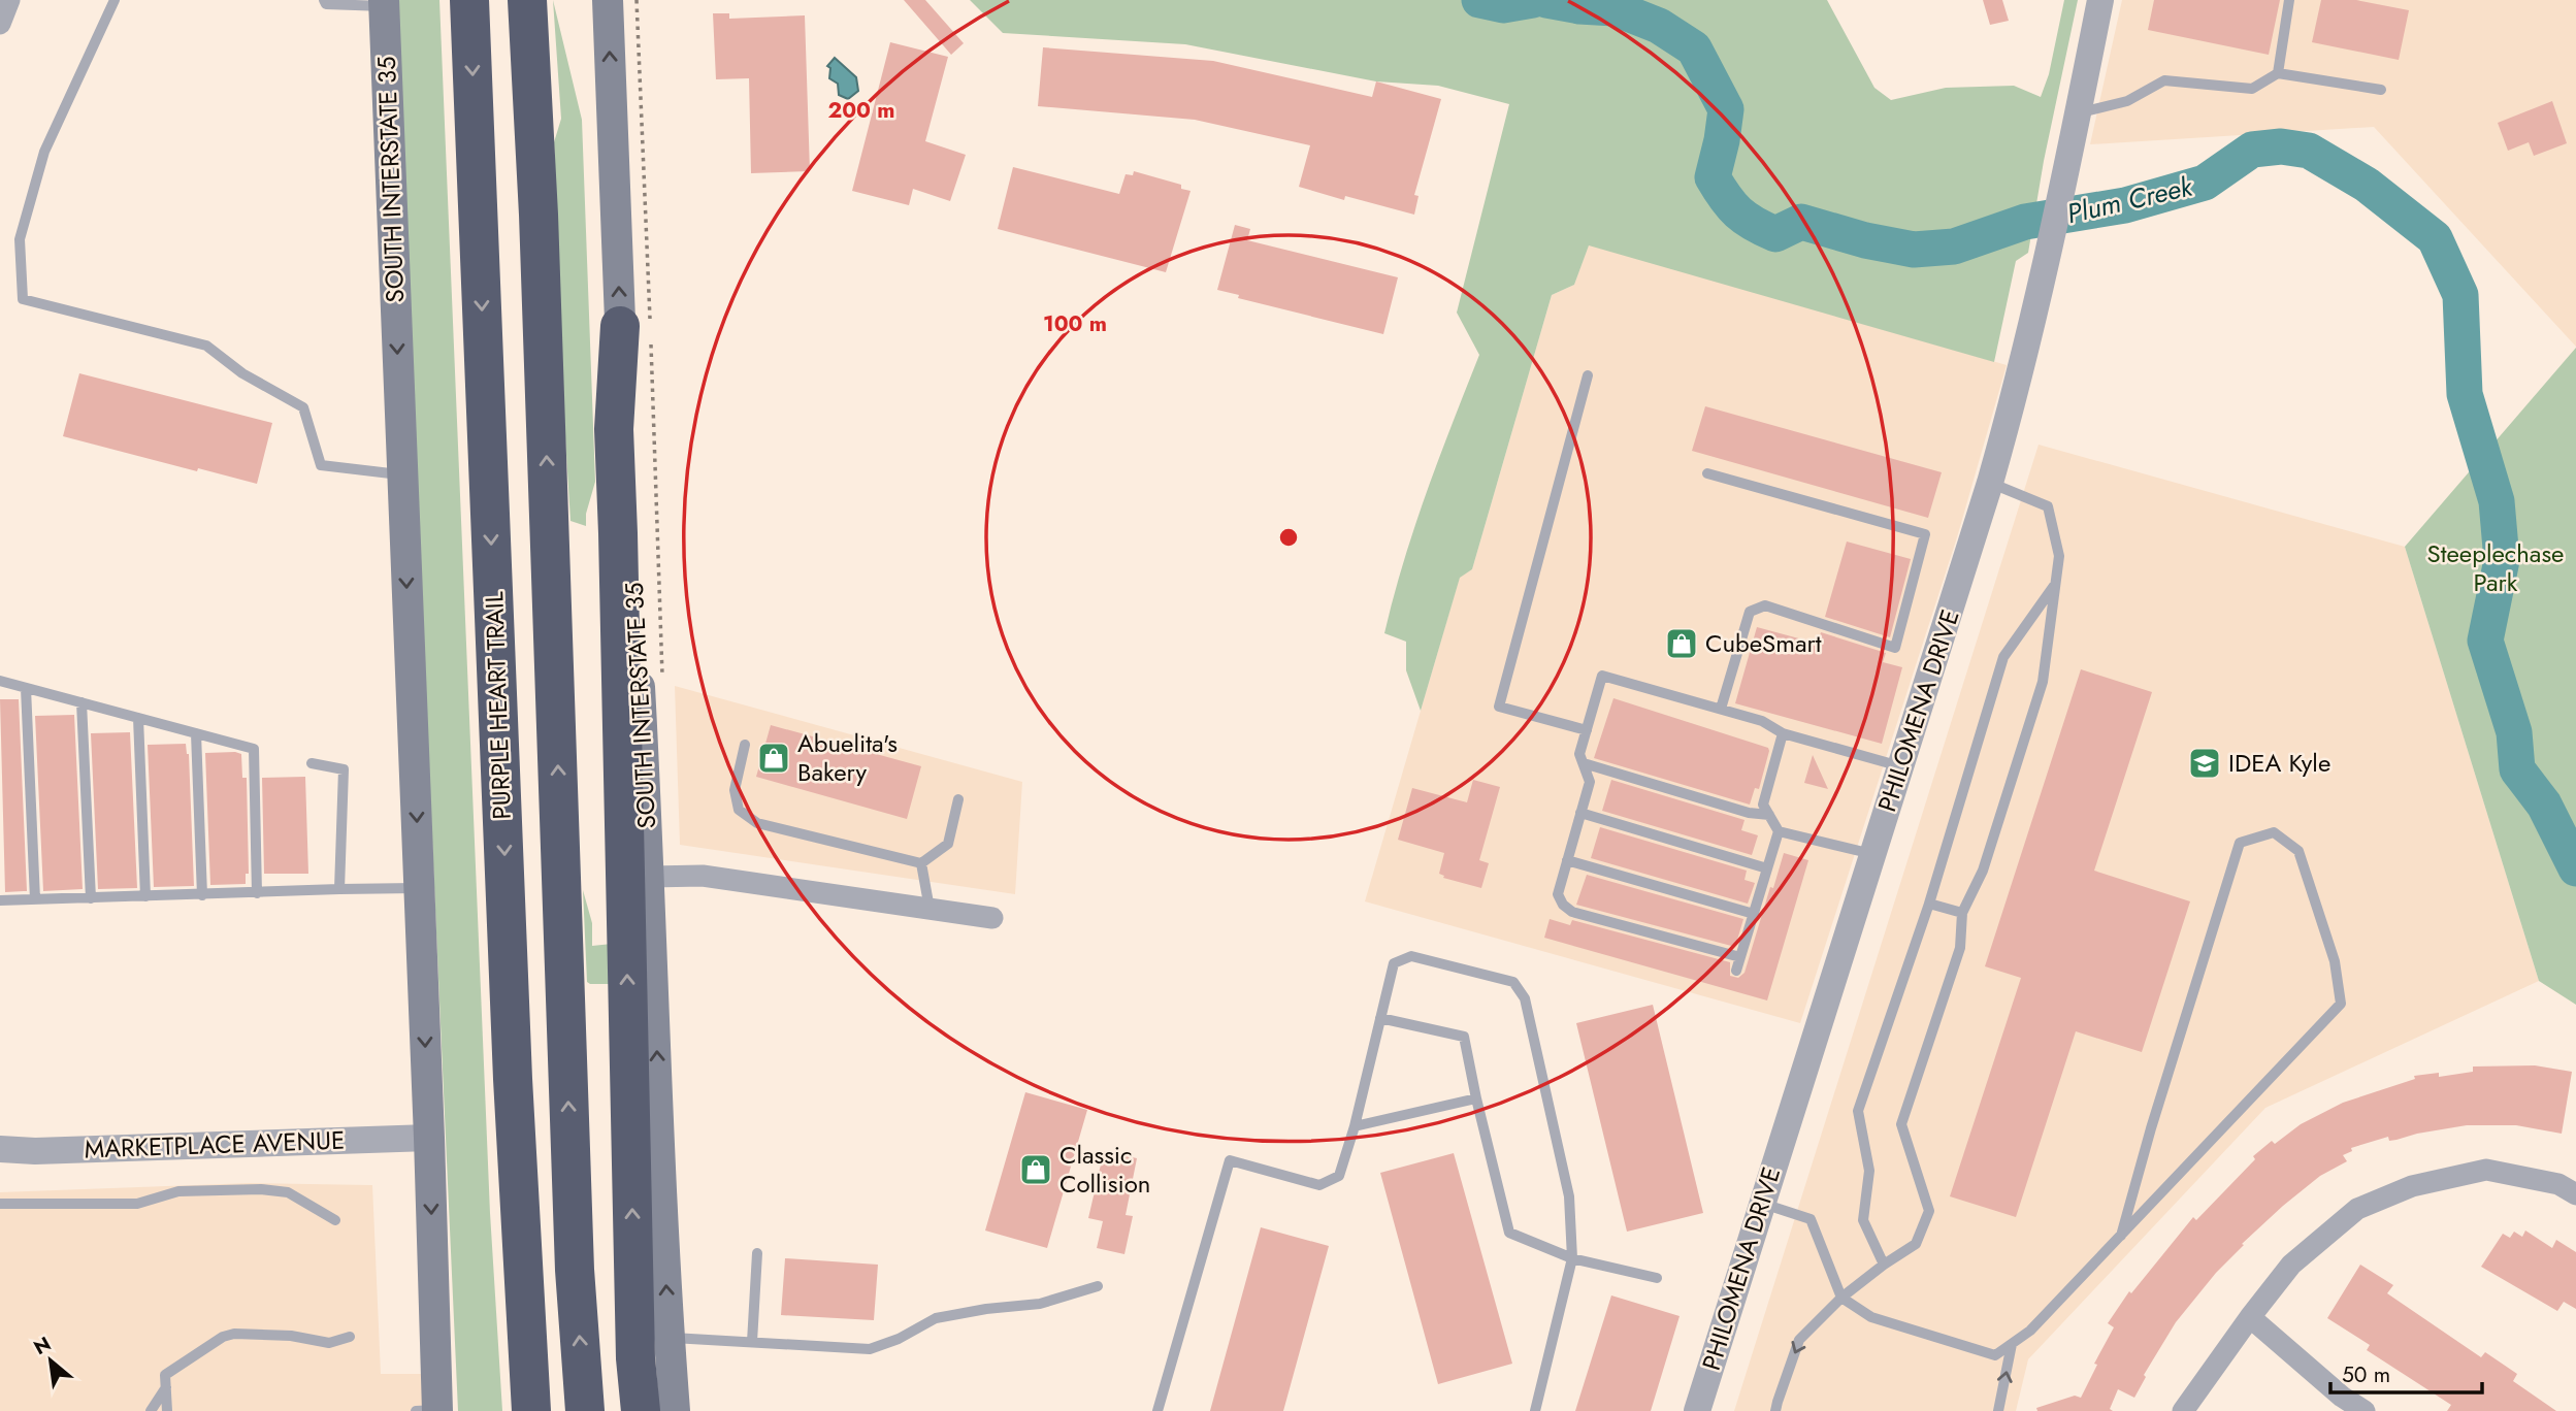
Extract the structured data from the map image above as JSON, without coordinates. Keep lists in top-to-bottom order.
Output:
{
  "streets": {
    "highway": ["PURPLE HEART TRAIL"],
    "main road": ["SOUTH INTERSTATE 35"],
    "street": ["PHILOMENA DRIVE", "MARKETPLACE AVENUE"]
  },
  "crossings": [
    ["SOUTH INTERSTATE 35", "MARKETPLACE AVENUE"]
  ],
  "water": ["Plum Creek"],
  "parks": ["Steeplechase Park"],
  "places": {
    "shop": ["CubeSmart", "Abuelita's Bakery", "Classic Collision"],
    "school or university": ["IDEA Kyle"]
  },
  "scale_bar": "50 m",
  "north": "top left",
  "rings": ["200 m", "100 m"]
}
